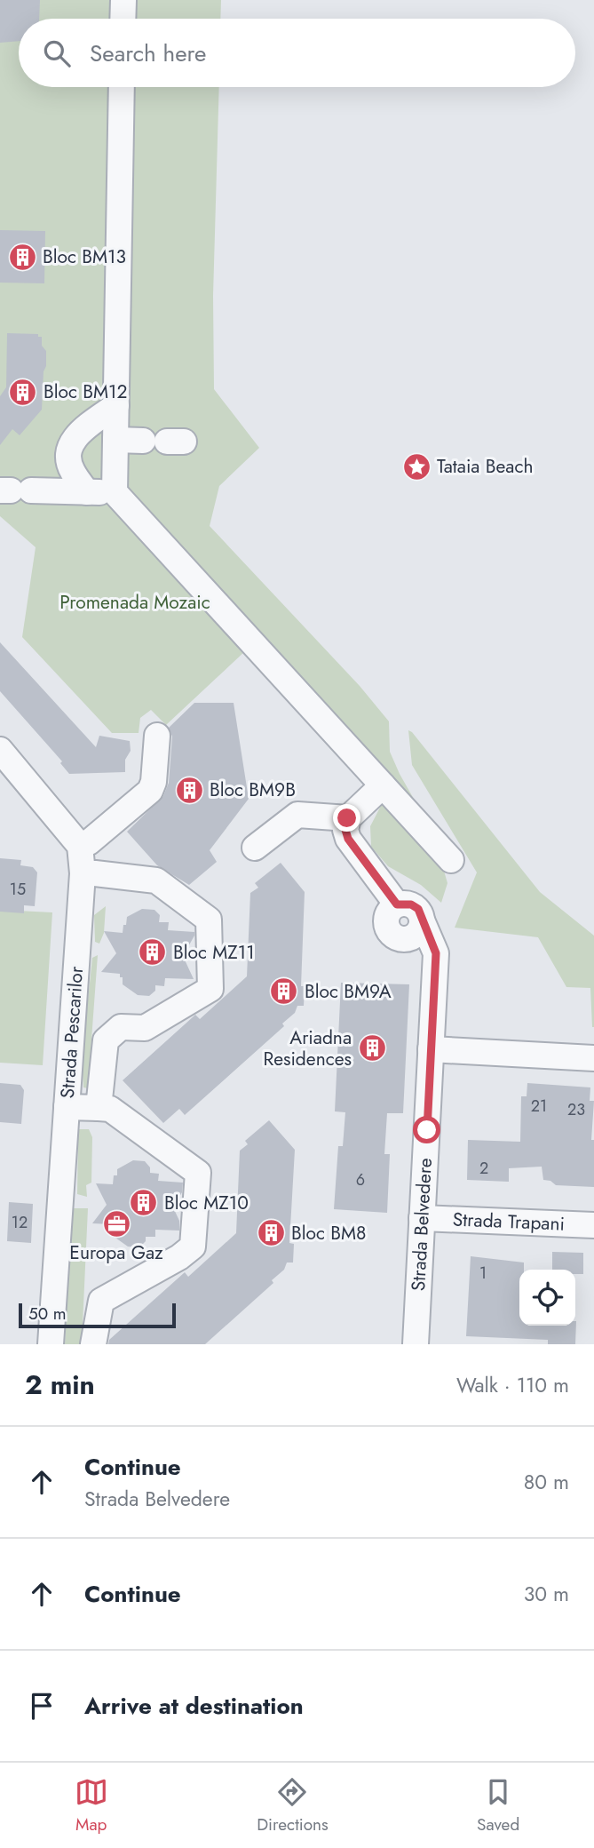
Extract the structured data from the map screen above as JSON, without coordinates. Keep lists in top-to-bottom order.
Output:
{
  "streets": {
    "street": ["Strada Pescarilor", "Strada Trapani", "Strada Belvedere"]
  },
  "crossings": [
    ["Strada Trapani", "Strada Belvedere"]
  ],
  "parks": ["Promenada Mozaic"],
  "places": {
    "building": [
      "Bloc BM13",
      "Bloc BM12",
      "Bloc BM9B",
      "Bloc MZ11",
      "Bloc BM9A",
      "Ariadna Residences",
      "Bloc MZ10",
      "Bloc BM8"
    ],
    "place": ["Tataia Beach"],
    "office": ["Europa Gaz"]
  },
  "house_numbers": [
    "15",
    "21",
    "23",
    "2",
    "6",
    "12",
    "1"
  ],
  "scale_bar": "50 m",
  "page": {
    "search": "Search here",
    "scale": "50 m",
    "heading": ["2 min", "Walk · 110 m"],
    "list": [
      ["Continue", "Strada Belvedere", "80 m"],
      ["Continue", "30 m"],
      "Arrive at destination"
    ],
    "nav": ["Map", "Directions", "Saved"]
  }
}
